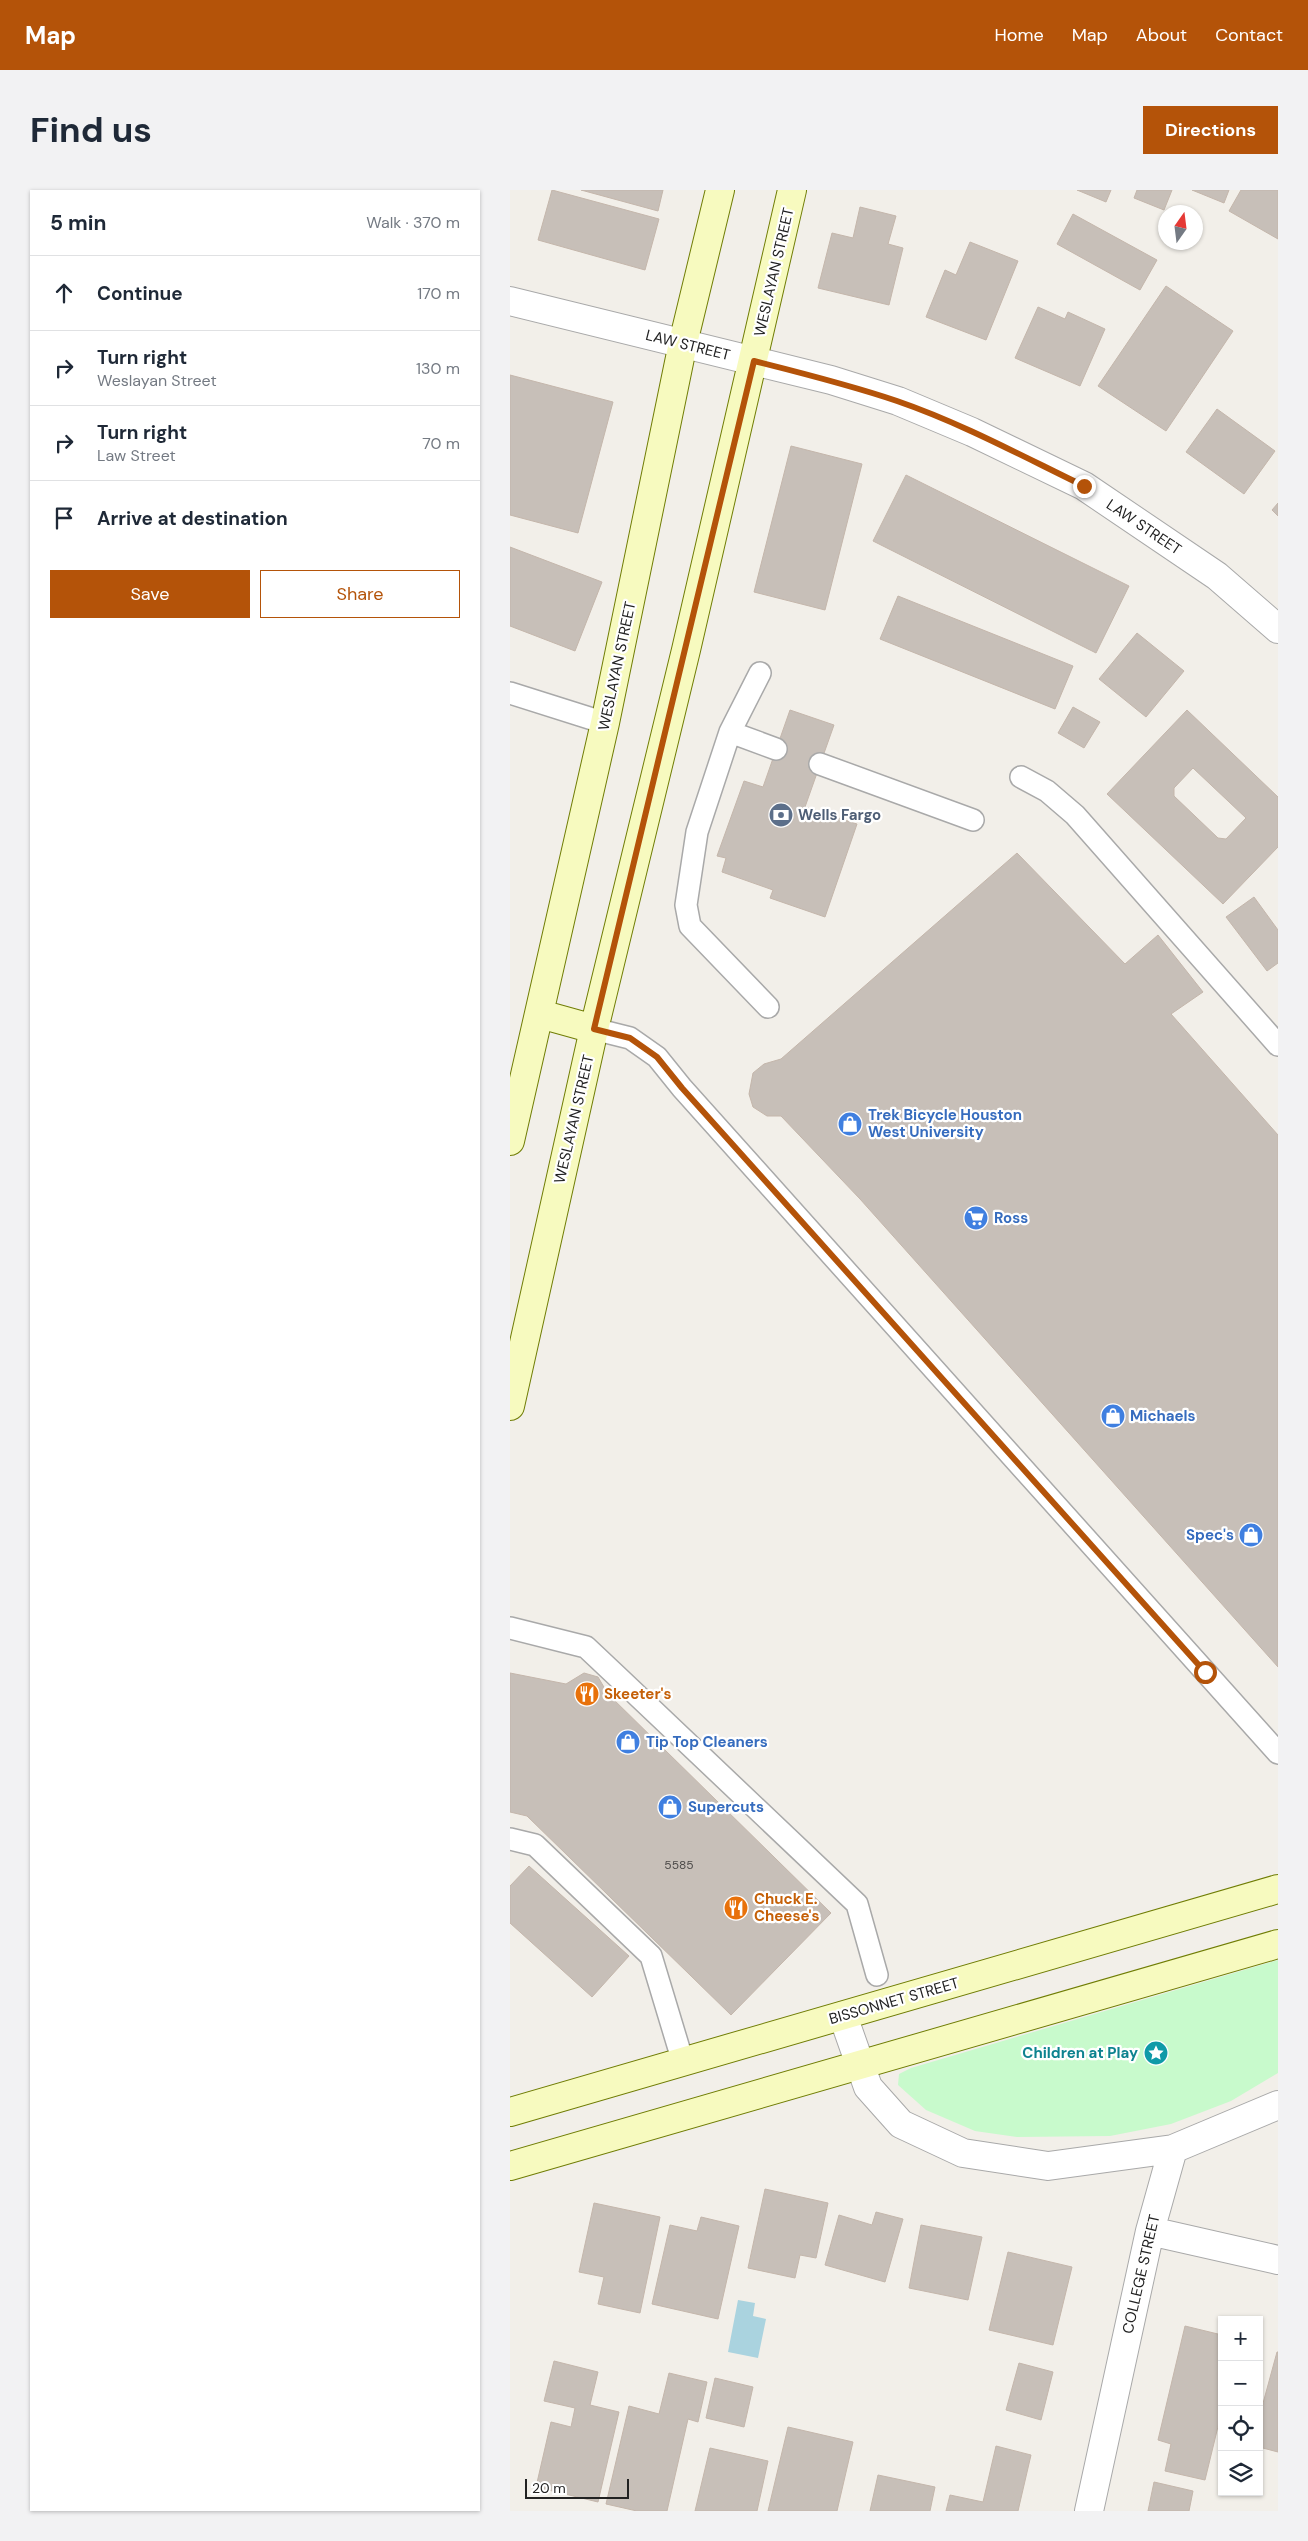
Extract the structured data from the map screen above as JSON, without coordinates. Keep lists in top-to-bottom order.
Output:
{
  "streets": {
    "main road": ["WESLAYAN STREET", "BISSONNET STREET"],
    "street": ["LAW STREET", "COLLEGE STREET"]
  },
  "crossings": [
    ["WESLAYAN STREET", "LAW STREET"]
  ],
  "places": {
    "bank": ["Wells Fargo"],
    "shop": [
      "Trek Bicycle Houston West University",
      "Michaels",
      "Spec's",
      "Tip Top Cleaners",
      "Supercuts"
    ],
    "supermarket": ["Ross"],
    "restaurant": ["Skeeter's", "Chuck E. Cheese's"],
    "place": ["Children at Play"]
  },
  "house_numbers": ["5585"],
  "scale_bar": "20 m",
  "north": "top",
  "page": {
    "header": "Map",
    "nav": [
      "Home",
      "Map",
      "About",
      "Contact"
    ],
    "buttons": [
      "Directions",
      ["Save", "Share"]
    ],
    "title": "Find us",
    "heading": ["5 min", "Walk · 370 m"],
    "list": [
      ["Continue", "170 m"],
      ["Turn right", "Weslayan Street", "130 m"],
      ["Turn right", "Law Street", "70 m"],
      "Arrive at destination"
    ],
    "map_buttons": ["+", "−"],
    "scale": "20 m"
  }
}
